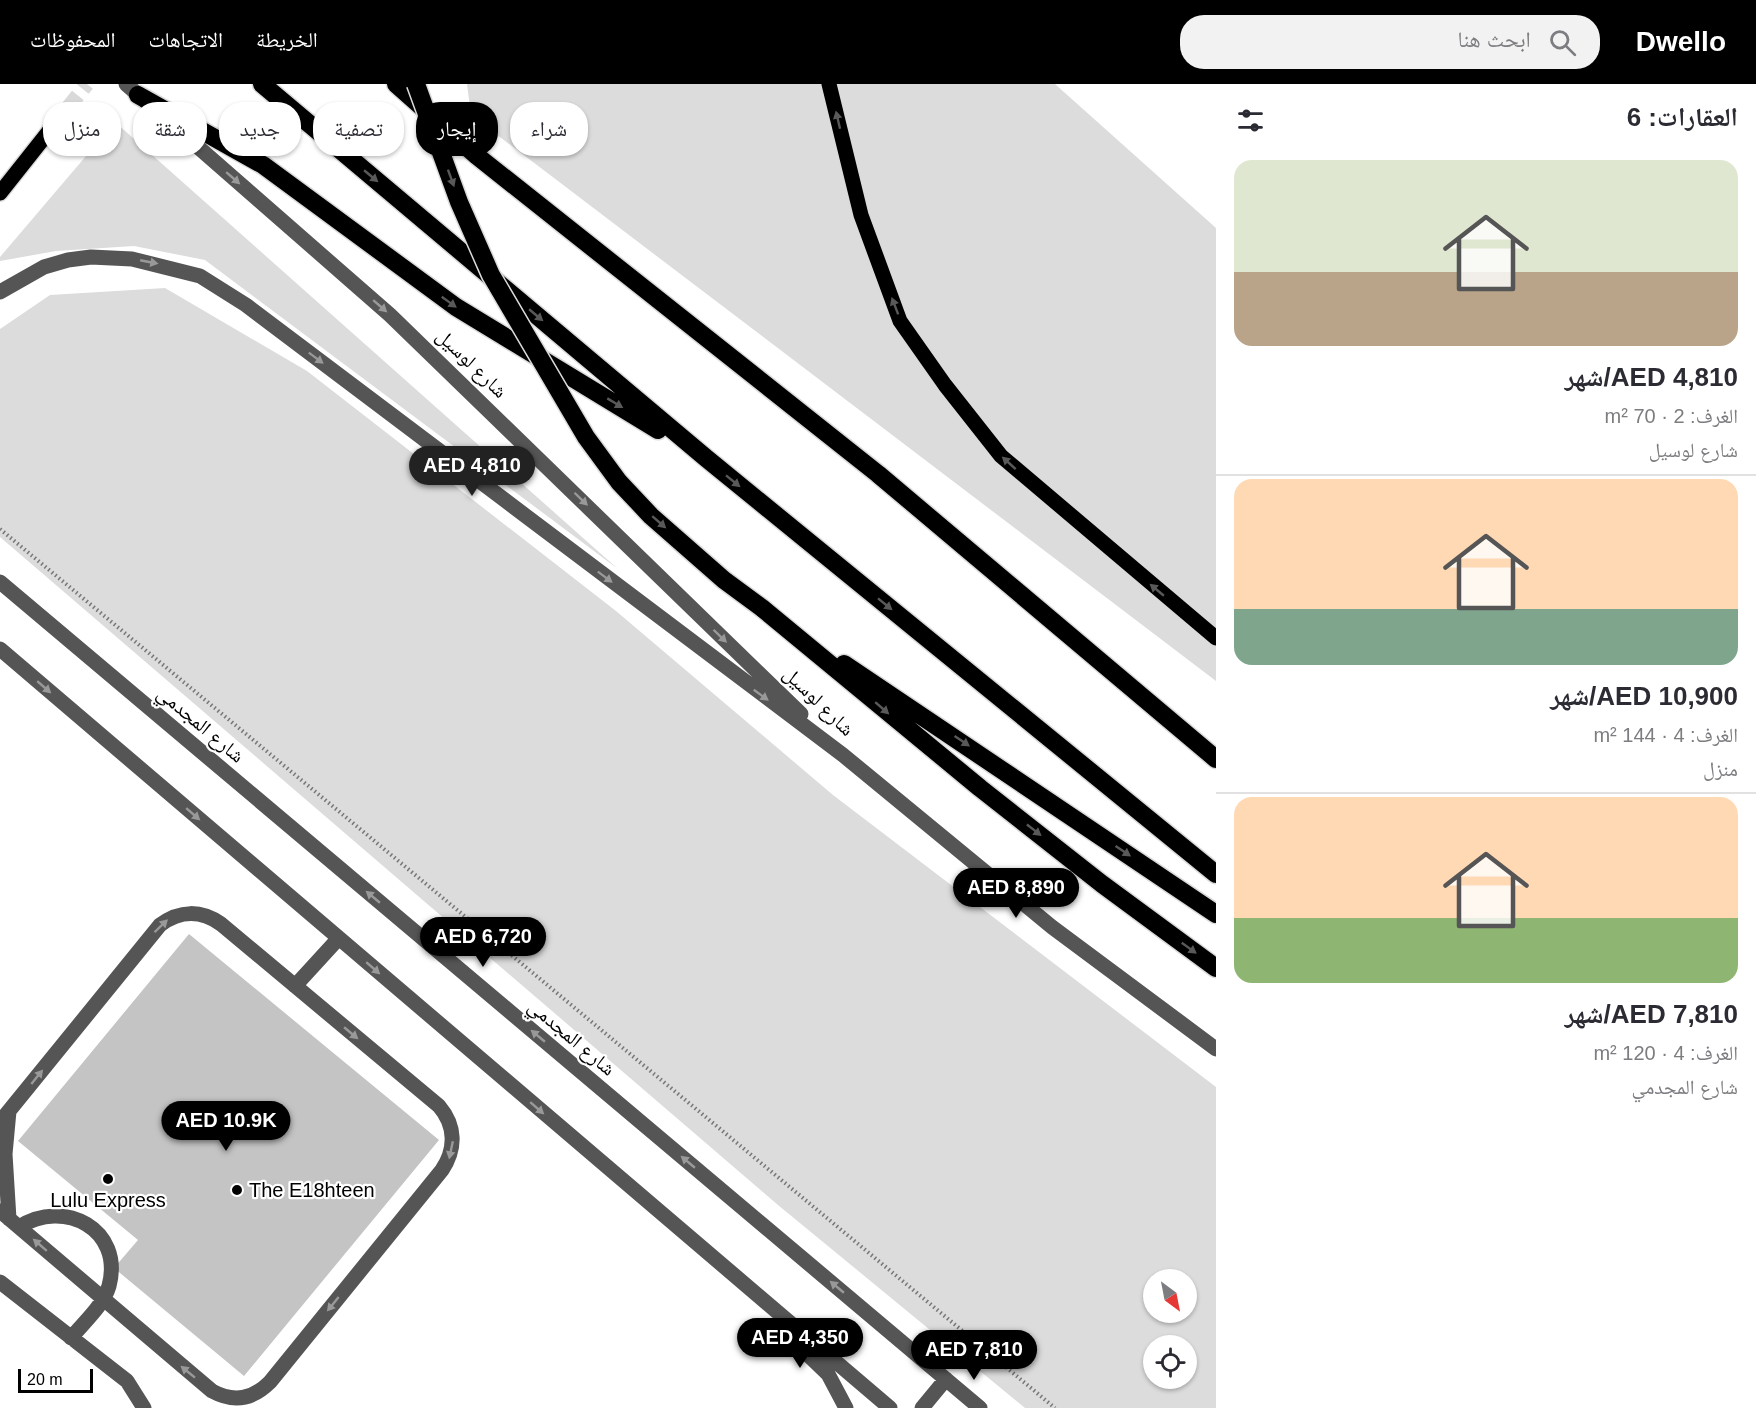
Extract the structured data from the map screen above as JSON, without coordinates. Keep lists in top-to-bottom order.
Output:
{
  "streets": {
    "street": ["شارع لوسيل", "شارع المجدمي"]
  },
  "one_way": ["شارع لوسيل"],
  "places": ["Lulu Express", "The E18hteen"],
  "scale_bar": "20 m",
  "north": "bottom right",
  "page": {
    "header": "Dwello",
    "search": "ابحث هنا",
    "nav": ["الخريطة", "الاتجاهات", "المحفوظات"],
    "heading": "العقارات: 6",
    "chip": [
      "شراء",
      "إيجار",
      "تصفية",
      "جديد",
      "شقة",
      "منزل"
    ],
    "list": [
      {
        "name": "AED 4,810/شهر",
        "note": "الغرف: 2 · 70 m² · شارع لوسيل"
      },
      {
        "name": "AED 10,900/شهر",
        "note": "الغرف: 4 · 144 m² · منزل"
      },
      {
        "name": "AED 7,810/شهر",
        "note": "الغرف: 4 · 120 m² · شارع المجدمي"
      }
    ],
    "price": [
      "AED 4,810",
      "AED 8,890",
      "AED 6,720",
      "AED 10.9K",
      "AED 4,350",
      "AED 7,810"
    ],
    "scale": "20 m"
  }
}
